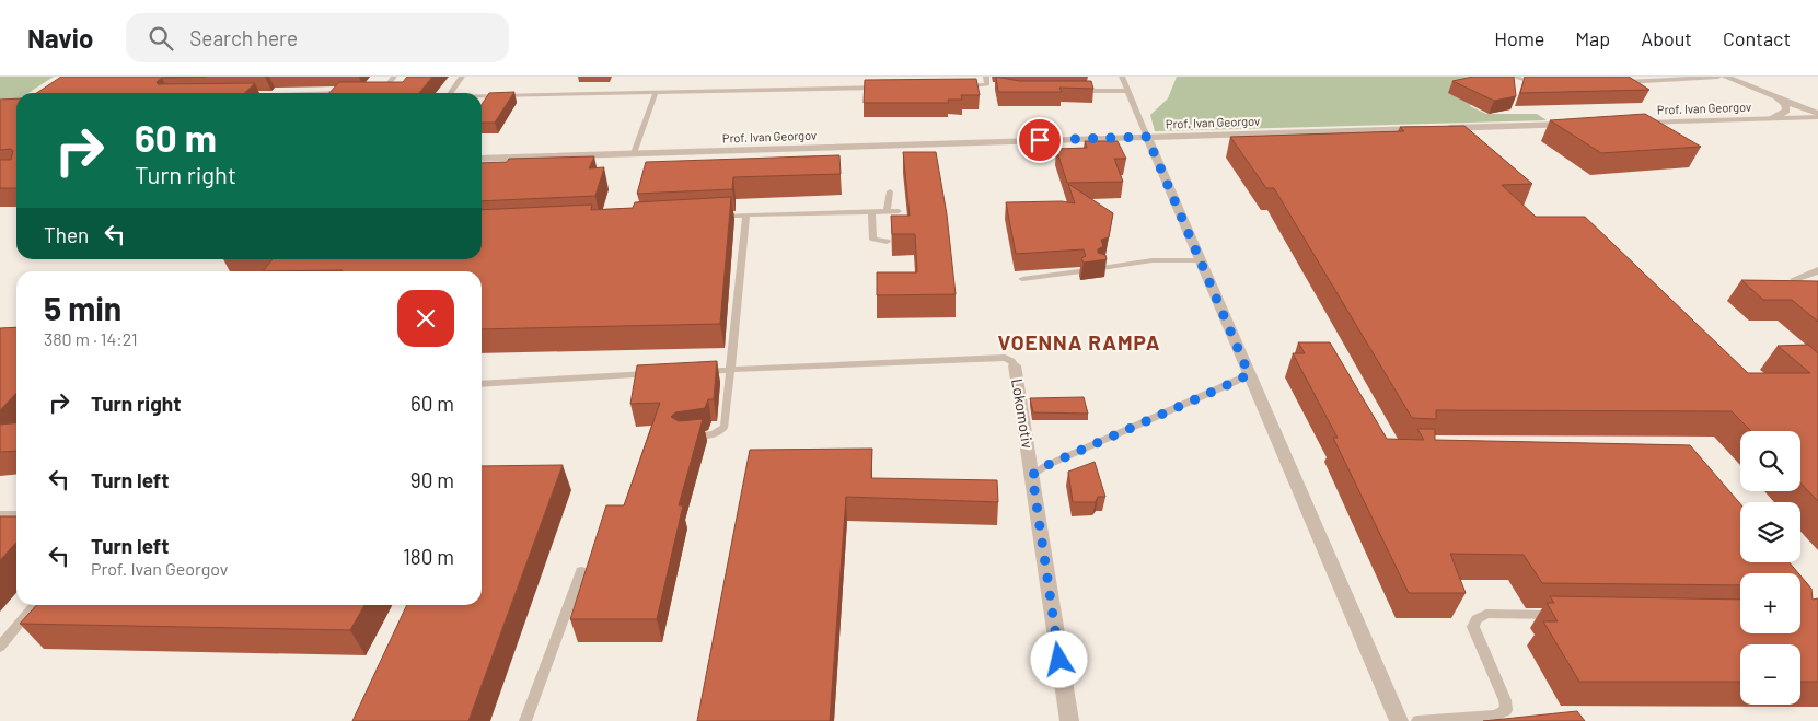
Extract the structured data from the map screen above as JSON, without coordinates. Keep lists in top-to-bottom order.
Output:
{
  "streets": {
    "street": ["Prof. Ivan Georgov", "Lokomotiv"]
  },
  "districts": ["VOENNA RAMPA"],
  "page": {
    "header": "Navio",
    "search": "Search here",
    "nav": [
      "Home",
      "Map",
      "About",
      "Contact"
    ],
    "turn": ["60 m", "Turn right"],
    "then": "Then",
    "heading": ["5 min", "380 m · 14:21"],
    "list": [
      {
        "name": "Turn right",
        "value": "60 m"
      },
      {
        "name": "Turn left",
        "value": "90 m"
      },
      {
        "name": "Turn left",
        "note": "Prof. Ivan Georgov",
        "value": "180 m"
      }
    ],
    "map_buttons": ["+", "−"]
  }
}
